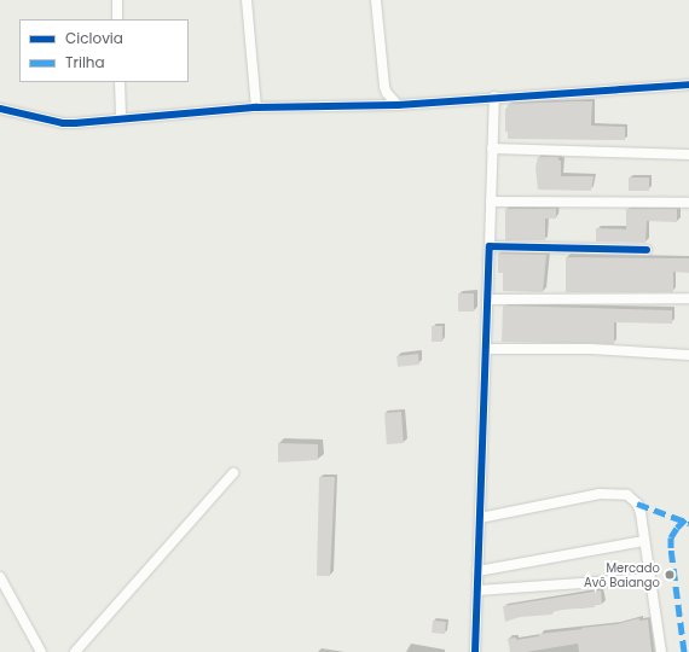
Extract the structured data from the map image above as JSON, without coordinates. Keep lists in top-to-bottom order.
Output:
{
  "places": ["Mercado Avô Baiango"],
  "legend": ["Ciclovia", "Trilha"]
}
